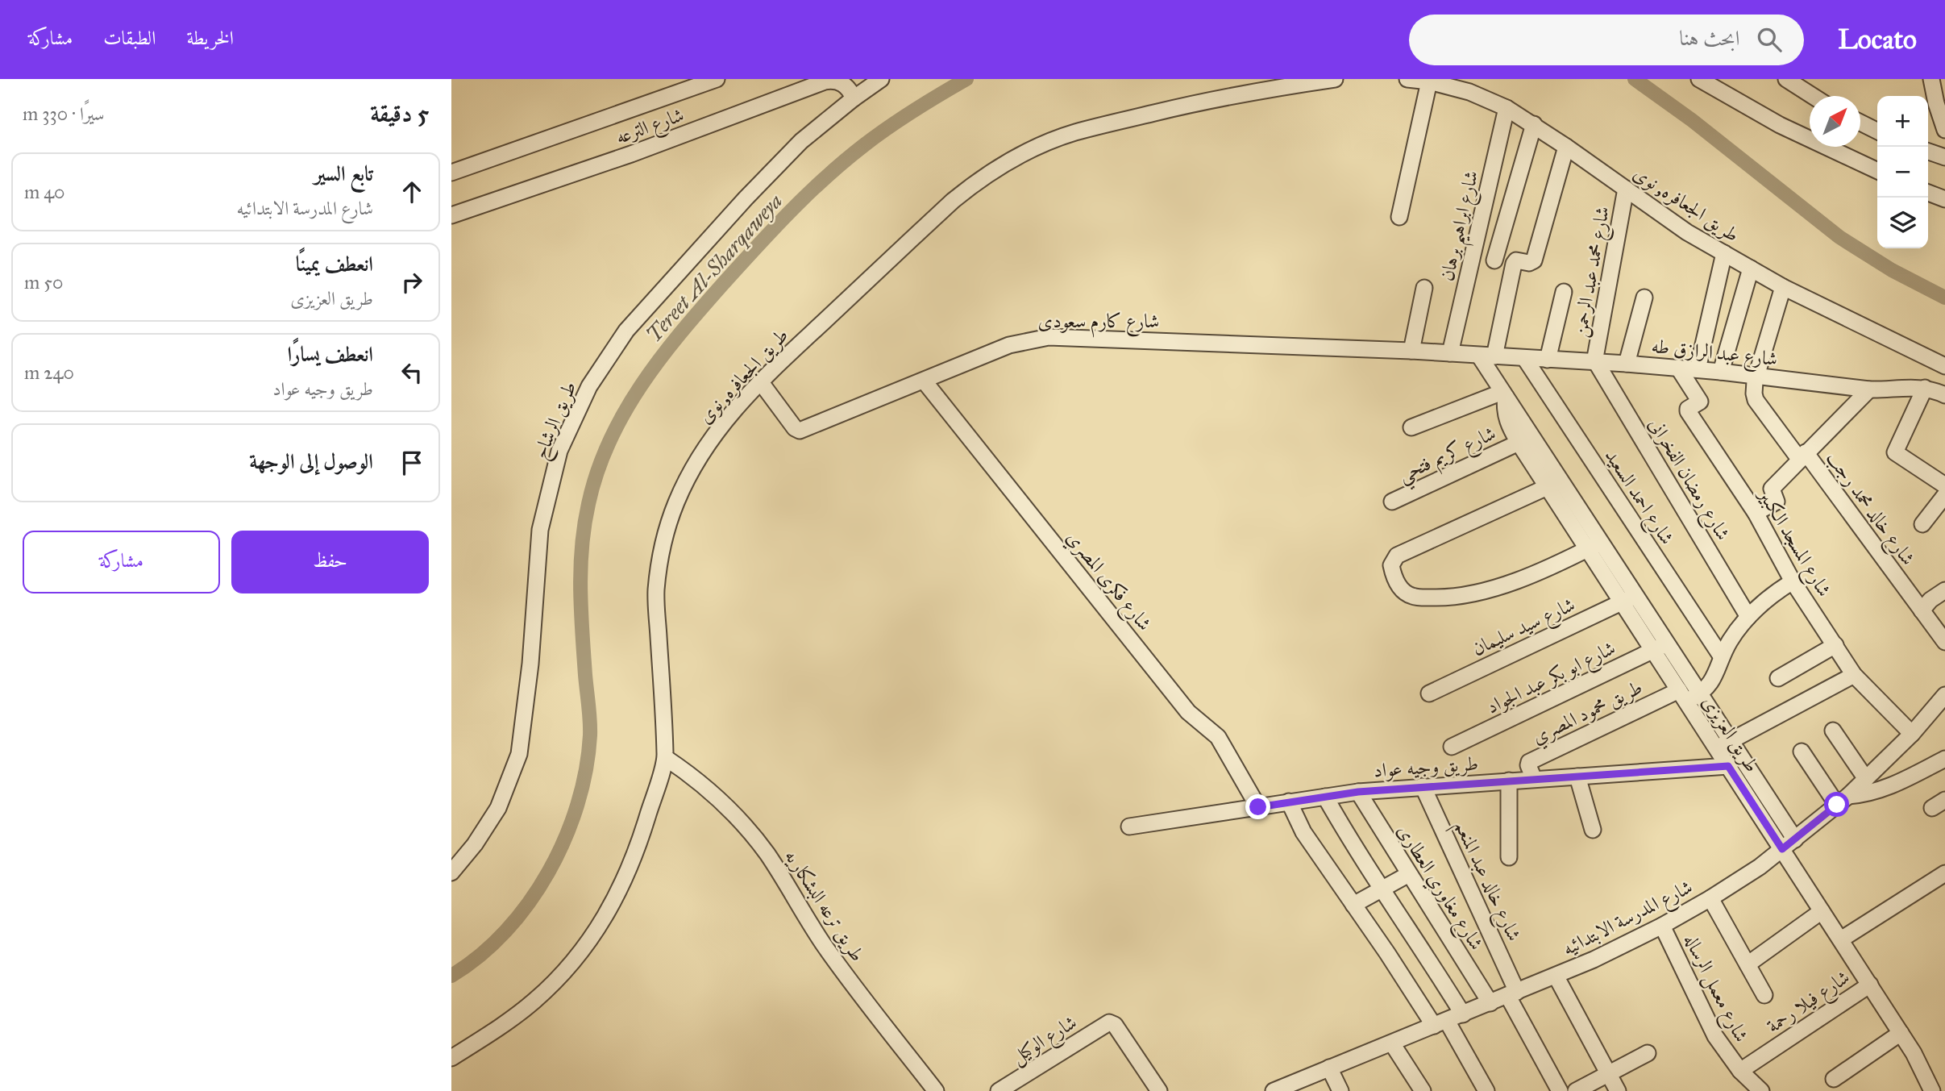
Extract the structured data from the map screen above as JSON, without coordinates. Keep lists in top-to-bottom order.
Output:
{
  "streets": {
    "street": [
      "شارع الترعه",
      "طريق الجعافره, نوى",
      "شارع ابراهيم برهان",
      "شارع محمد عبد الرحمن",
      "شارع كارم سعودى",
      "شارع عبد الرازق طه",
      "طريق الرشاح",
      "شارع كريم فتحي",
      "شارع رمضان الفخرانى",
      "شارع احمد السعيد",
      "شارع خالد محمد رجب",
      "شارع المسجد الكبير",
      "شارع فكرى المصري",
      "شارع سيد سليمان",
      "شارع ابو بكر عبد الجواد",
      "طريق محمود المصري",
      "طريق العزيزى",
      "طريق وجيه عواد",
      "شارع خالد عبد المنعم",
      "شارع مغاوري العطارى",
      "طريق ترعه البشكاريه",
      "شارع المدرسة الابتدائيه",
      "شارع معمل الرساله",
      "شارع فيلا رحمة",
      "شارع الوكيل"
    ]
  },
  "crossings": [
    ["شارع الترعه", "طريق الرشاح"],
    ["طريق الجعافره, نوى", "شارع ابراهيم برهان"],
    ["طريق الجعافره, نوى", "شارع محمد عبد الرحمن"],
    ["طريق الجعافره, نوى", "شارع كارم سعودى"],
    ["طريق الجعافره, نوى", "شارع خالد محمد رجب"],
    ["طريق الجعافره, نوى", "طريق ترعه البشكاريه"],
    ["شارع ابراهيم برهان", "شارع كارم سعودى"],
    ["شارع محمد عبد الرحمن", "شارع عبد الرازق طه"],
    ["شارع محمد عبد الرحمن", "شارع رمضان الفخرانى"],
    ["شارع كارم سعودى", "شارع عبد الرازق طه"],
    ["شارع كارم سعودى", "شارع فكرى المصري"],
    ["شارع كارم سعودى", "طريق العزيزى"],
    ["شارع عبد الرازق طه", "شارع رمضان الفخرانى"],
    ["شارع عبد الرازق طه", "شارع احمد السعيد"],
    ["شارع عبد الرازق طه", "شارع خالد محمد رجب"],
    ["شارع عبد الرازق طه", "شارع المسجد الكبير"],
    ["شارع عبد الرازق طه", "طريق العزيزى"],
    ["شارع كريم فتحي", "طريق العزيزى"],
    ["شارع المسجد الكبير", "شارع المدرسة الابتدائيه"],
    ["شارع فكرى المصري", "طريق وجيه عواد"],
    ["شارع سيد سليمان", "طريق العزيزى"],
    ["شارع ابو بكر عبد الجواد", "طريق العزيزى"],
    ["طريق محمود المصري", "طريق العزيزى"],
    ["طريق محمود المصري", "طريق وجيه عواد"],
    ["طريق العزيزى", "طريق وجيه عواد"],
    ["طريق العزيزى", "شارع المدرسة الابتدائيه"],
    ["طريق العزيزى", "شارع فيلا رحمة"],
    ["طريق وجيه عواد", "شارع خالد عبد المنعم"],
    ["طريق وجيه عواد", "شارع مغاوري العطارى"],
    ["شارع خالد عبد المنعم", "شارع المدرسة الابتدائيه"],
    ["شارع مغاوري العطارى", "شارع المدرسة الابتدائيه"],
    ["شارع المدرسة الابتدائيه", "شارع معمل الرساله"],
    ["شارع معمل الرساله", "شارع فيلا رحمة"]
  ],
  "water": ["Tereet Al-Sharqaweya"],
  "north": "top right",
  "page": {
    "header": "Locato",
    "search": "ابحث هنا",
    "nav": ["الخريطة", "الطبقات", "مشاركة"],
    "heading": ["5 دقيقة", "سيرًا · 330 m"],
    "map_buttons": ["+", "−"],
    "list": [
      ["تابع السير", "شارع المدرسة الابتدائيه", "40 m"],
      ["انعطف يمينًا", "طريق العزيزى", "50 m"],
      ["انعطف يسارًا", "طريق وجيه عواد", "240 m"],
      "الوصول إلى الوجهة"
    ],
    "buttons": ["حفظ", "مشاركة"]
  }
}
